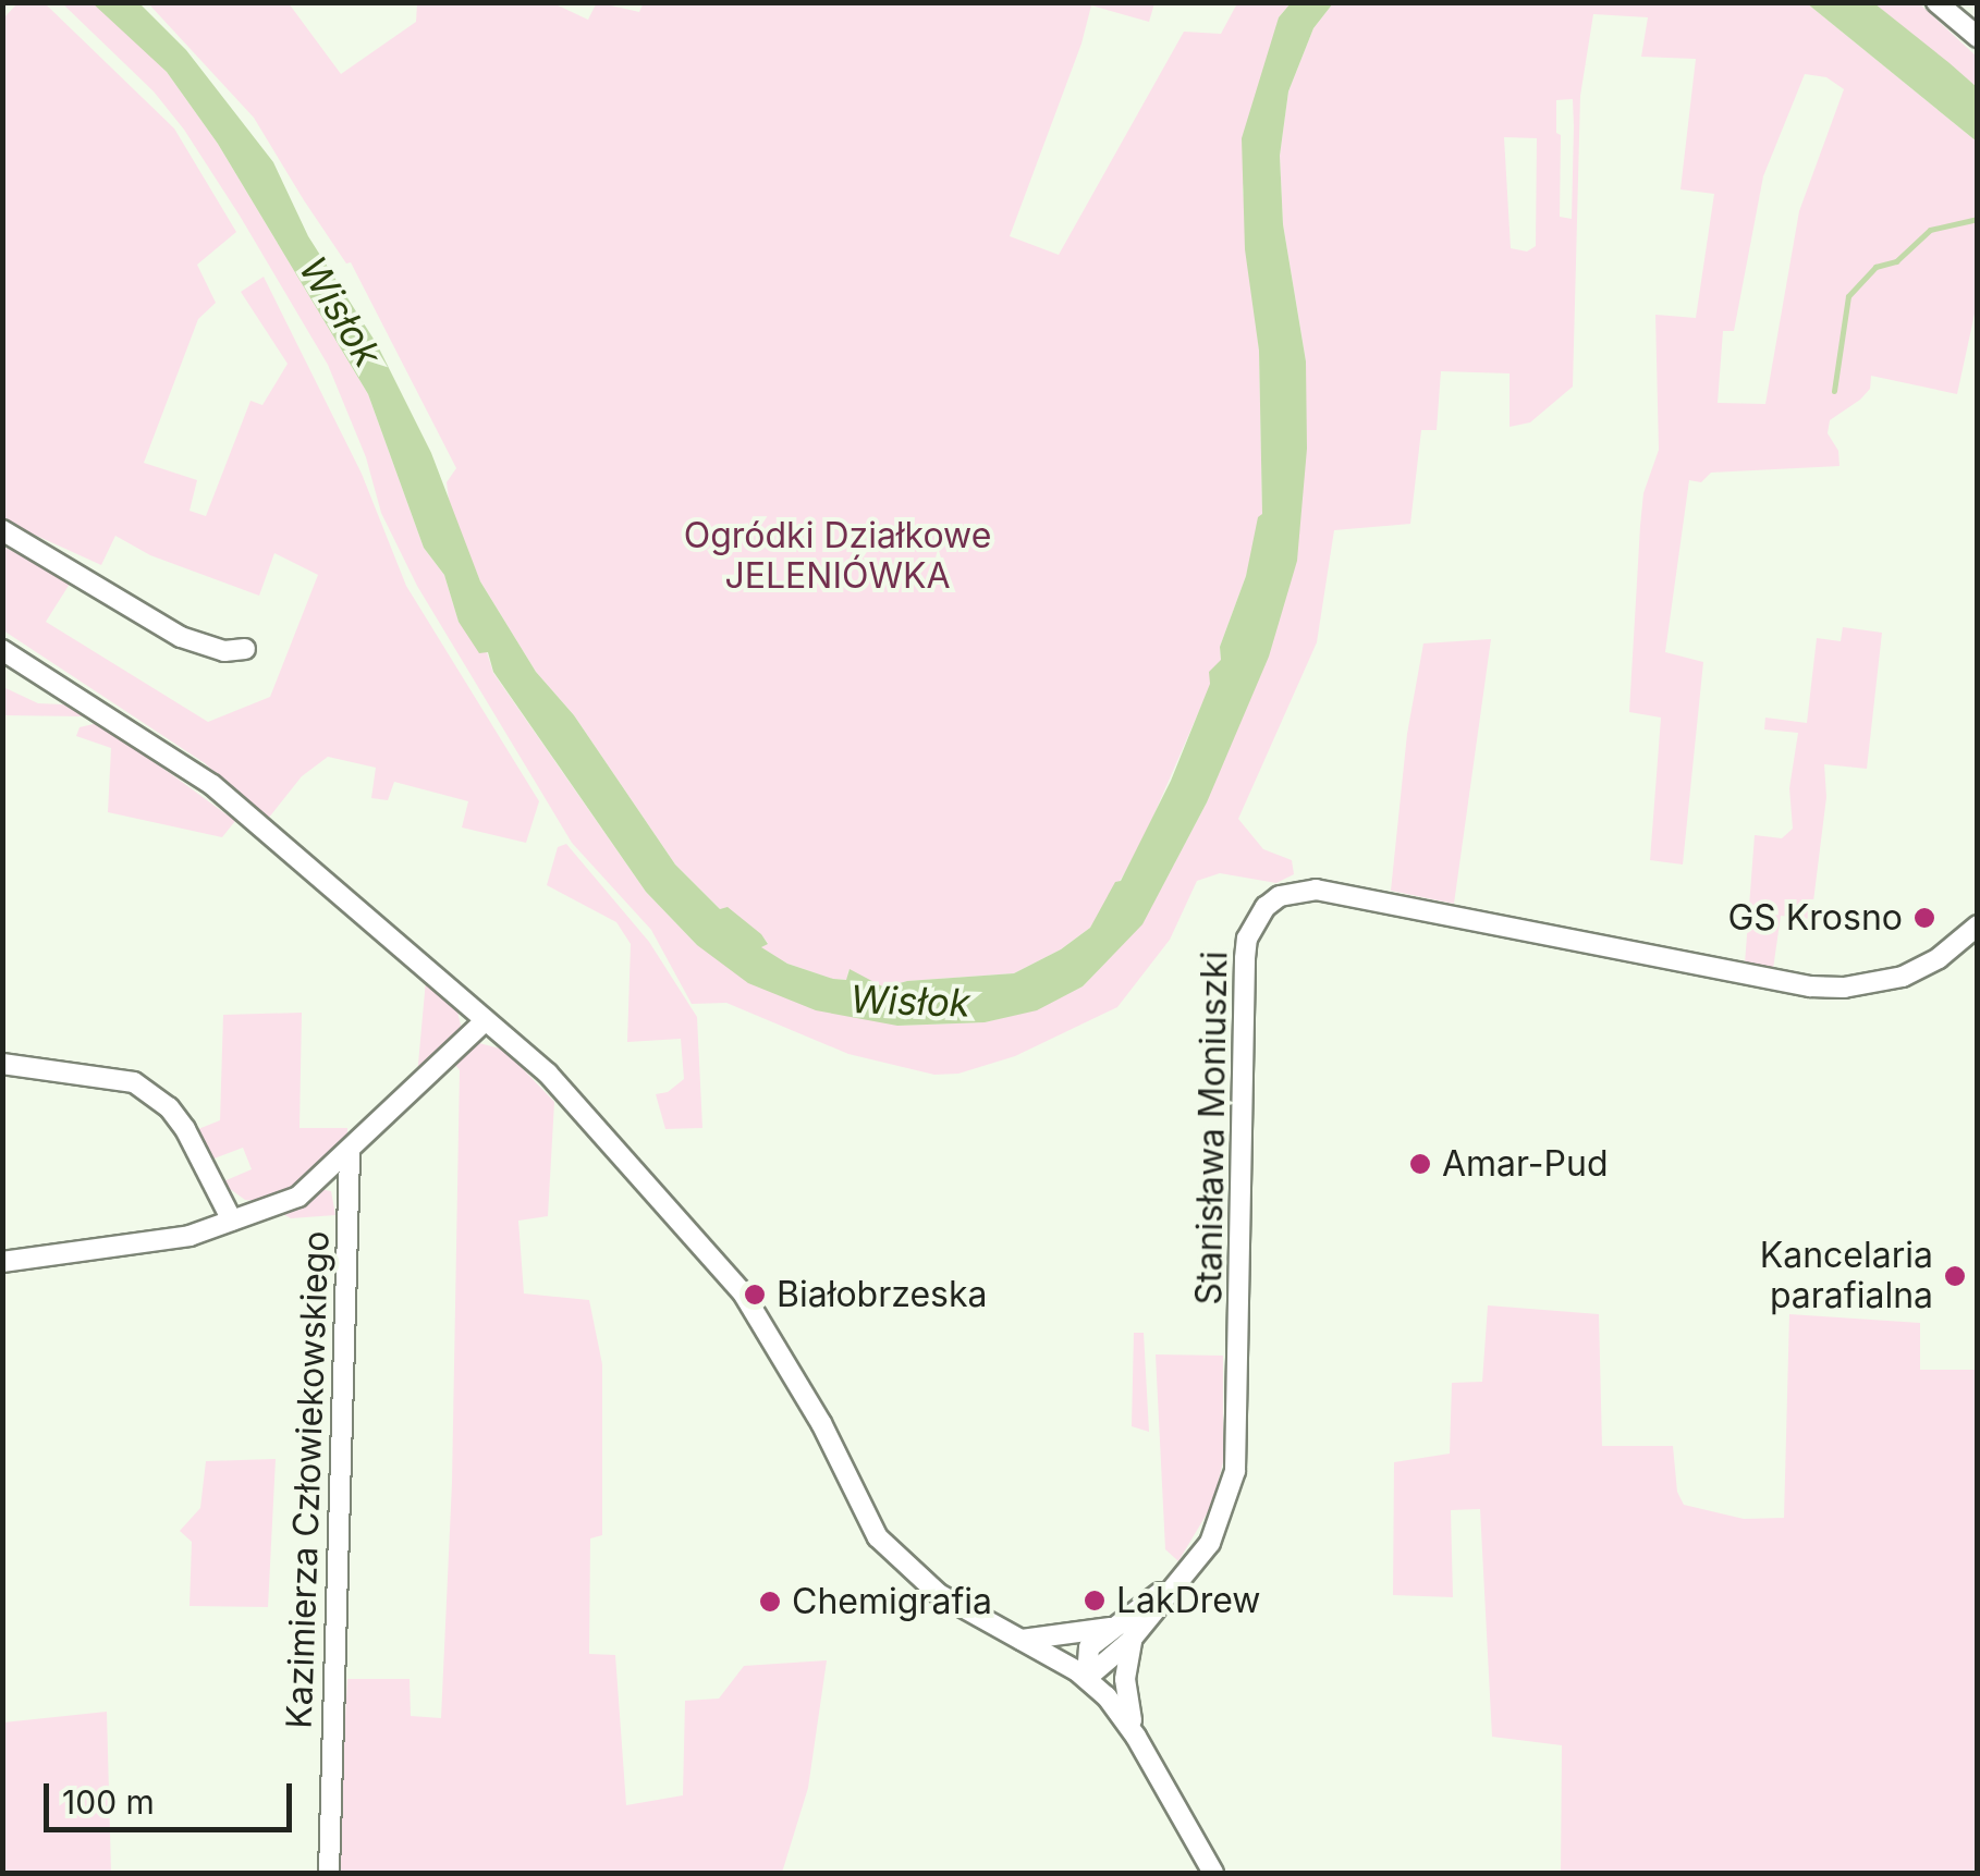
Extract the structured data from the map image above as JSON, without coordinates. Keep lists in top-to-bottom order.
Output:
{
  "streets": {
    "street": ["Stanisława Moniuszki", "Kazimierza Człowiekowskiego"]
  },
  "water": ["Wisłok"],
  "parks": ["Ogródki Działkowe JELENIÓWKA"],
  "places": [
    "GS Krosno",
    "Amar-Pud",
    "Kancelaria parafialna",
    "Białobrzeska",
    "LakDrew",
    "Chemigrafia"
  ],
  "scale_bar": "100 m"
}
